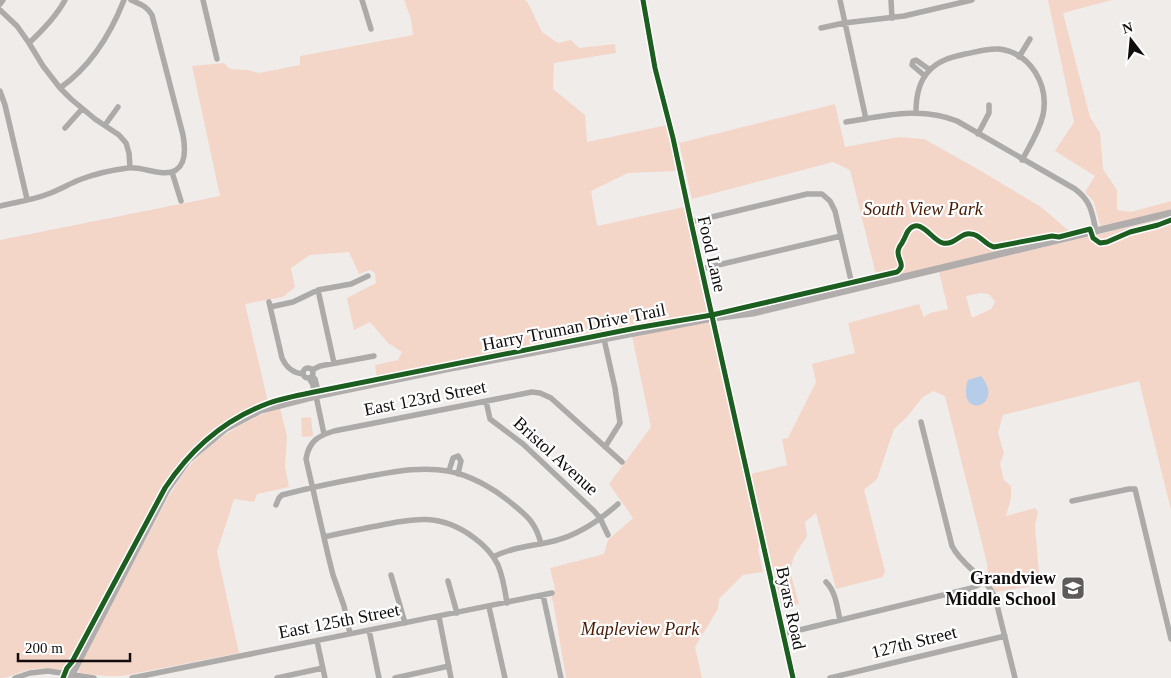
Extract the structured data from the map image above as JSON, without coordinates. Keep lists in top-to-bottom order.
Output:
{
  "streets": {
    "street": [
      "Food Lane",
      "East 123rd Street",
      "Bristol Avenue",
      "Byars Road",
      "East 125th Street",
      "127th Street"
    ],
    "cycle path": ["Harry Truman Drive Trail"]
  },
  "crossings": [
    ["Food Lane", "Byars Road"],
    ["East 123rd Street", "Bristol Avenue"]
  ],
  "parks": ["South View Park", "Mapleview Park"],
  "places": {
    "school or university": ["Grandview Middle School"]
  },
  "scale_bar": "200 m",
  "north": "top"
}
